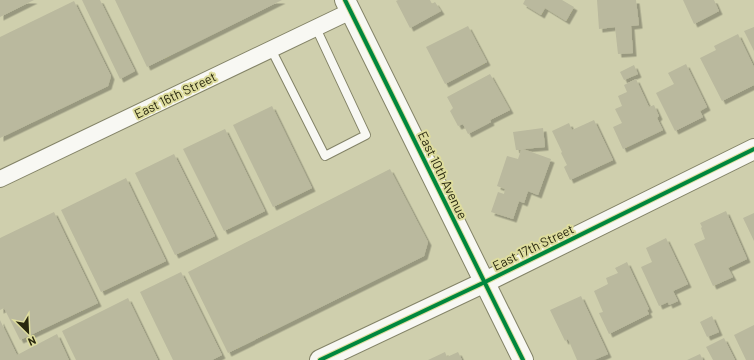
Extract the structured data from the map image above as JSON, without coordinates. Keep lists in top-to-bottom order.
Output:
{
  "streets": {
    "street": ["East 16th Street", "East 10th Avenue", "East 17th Street"]
  },
  "crossings": [
    ["East 16th Street", "East 10th Avenue"],
    ["East 10th Avenue", "East 17th Street"]
  ],
  "north": "bottom right"
}
